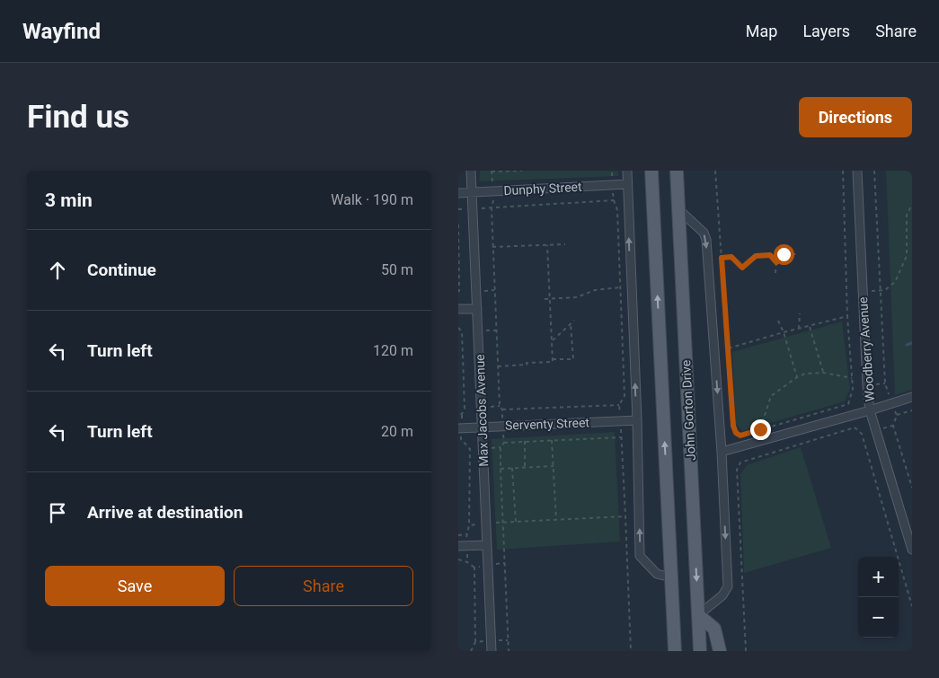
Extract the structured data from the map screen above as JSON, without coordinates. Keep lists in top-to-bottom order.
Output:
{
  "streets": {
    "main road": ["John Gorton Drive"],
    "street": [
      "Dunphy Street",
      "Woodberry Avenue",
      "Max Jacobs Avenue",
      "Serventy Street"
    ]
  },
  "crossings": [
    ["Dunphy Street", "Max Jacobs Avenue"],
    ["Max Jacobs Avenue", "Serventy Street"]
  ],
  "page": {
    "header": "Wayfind",
    "nav": ["Map", "Layers", "Share"],
    "buttons": [
      "Directions",
      ["Save", "Share"]
    ],
    "title": "Find us",
    "heading": ["3 min", "Walk · 190 m"],
    "list": [
      ["Continue", "50 m"],
      ["Turn left", "120 m"],
      ["Turn left", "20 m"],
      "Arrive at destination"
    ],
    "map_buttons": ["+", "−"]
  }
}
